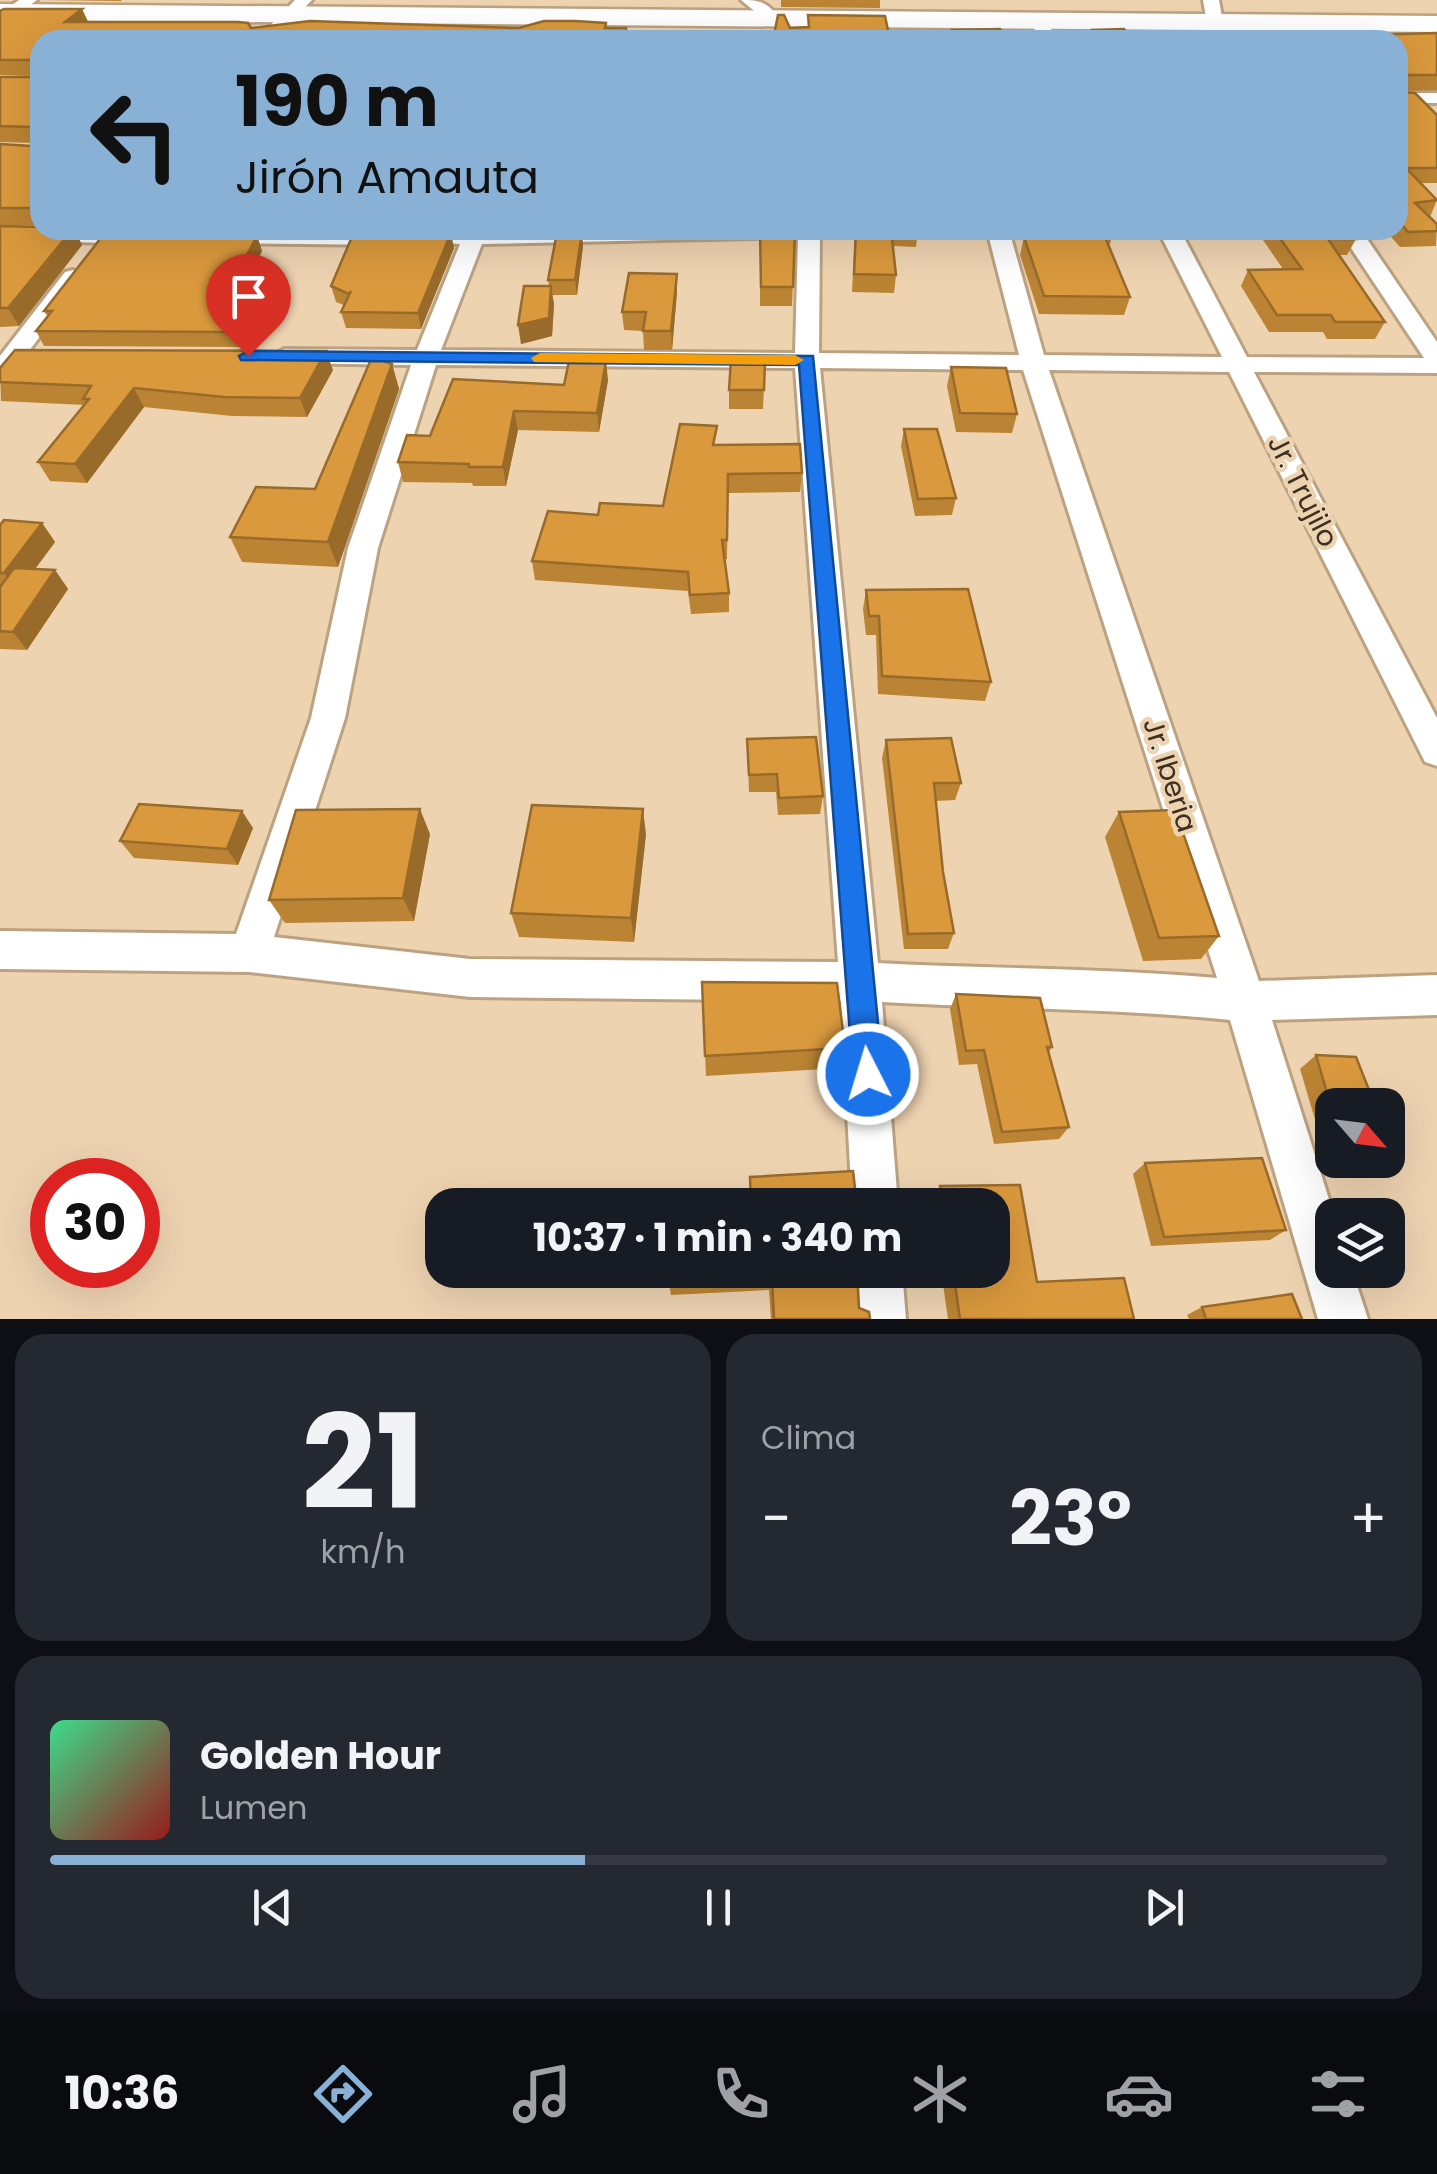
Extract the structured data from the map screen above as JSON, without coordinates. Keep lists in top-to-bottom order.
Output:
{
  "streets": {
    "street": ["Jr. Trujilo", "Jr. Iberia"]
  },
  "north": "bottom right",
  "page": {
    "turn": ["190 m", "Jirón Amauta"],
    "limit": "30",
    "trip": "10:37 · 1 min · 340 m",
    "tile": [
      ["21", "km/h"],
      "Clima"
    ],
    "heat": ["−", "23°", "+"],
    "song": ["Golden Hour", "Lumen"],
    "tabs": "10:36"
  }
}
